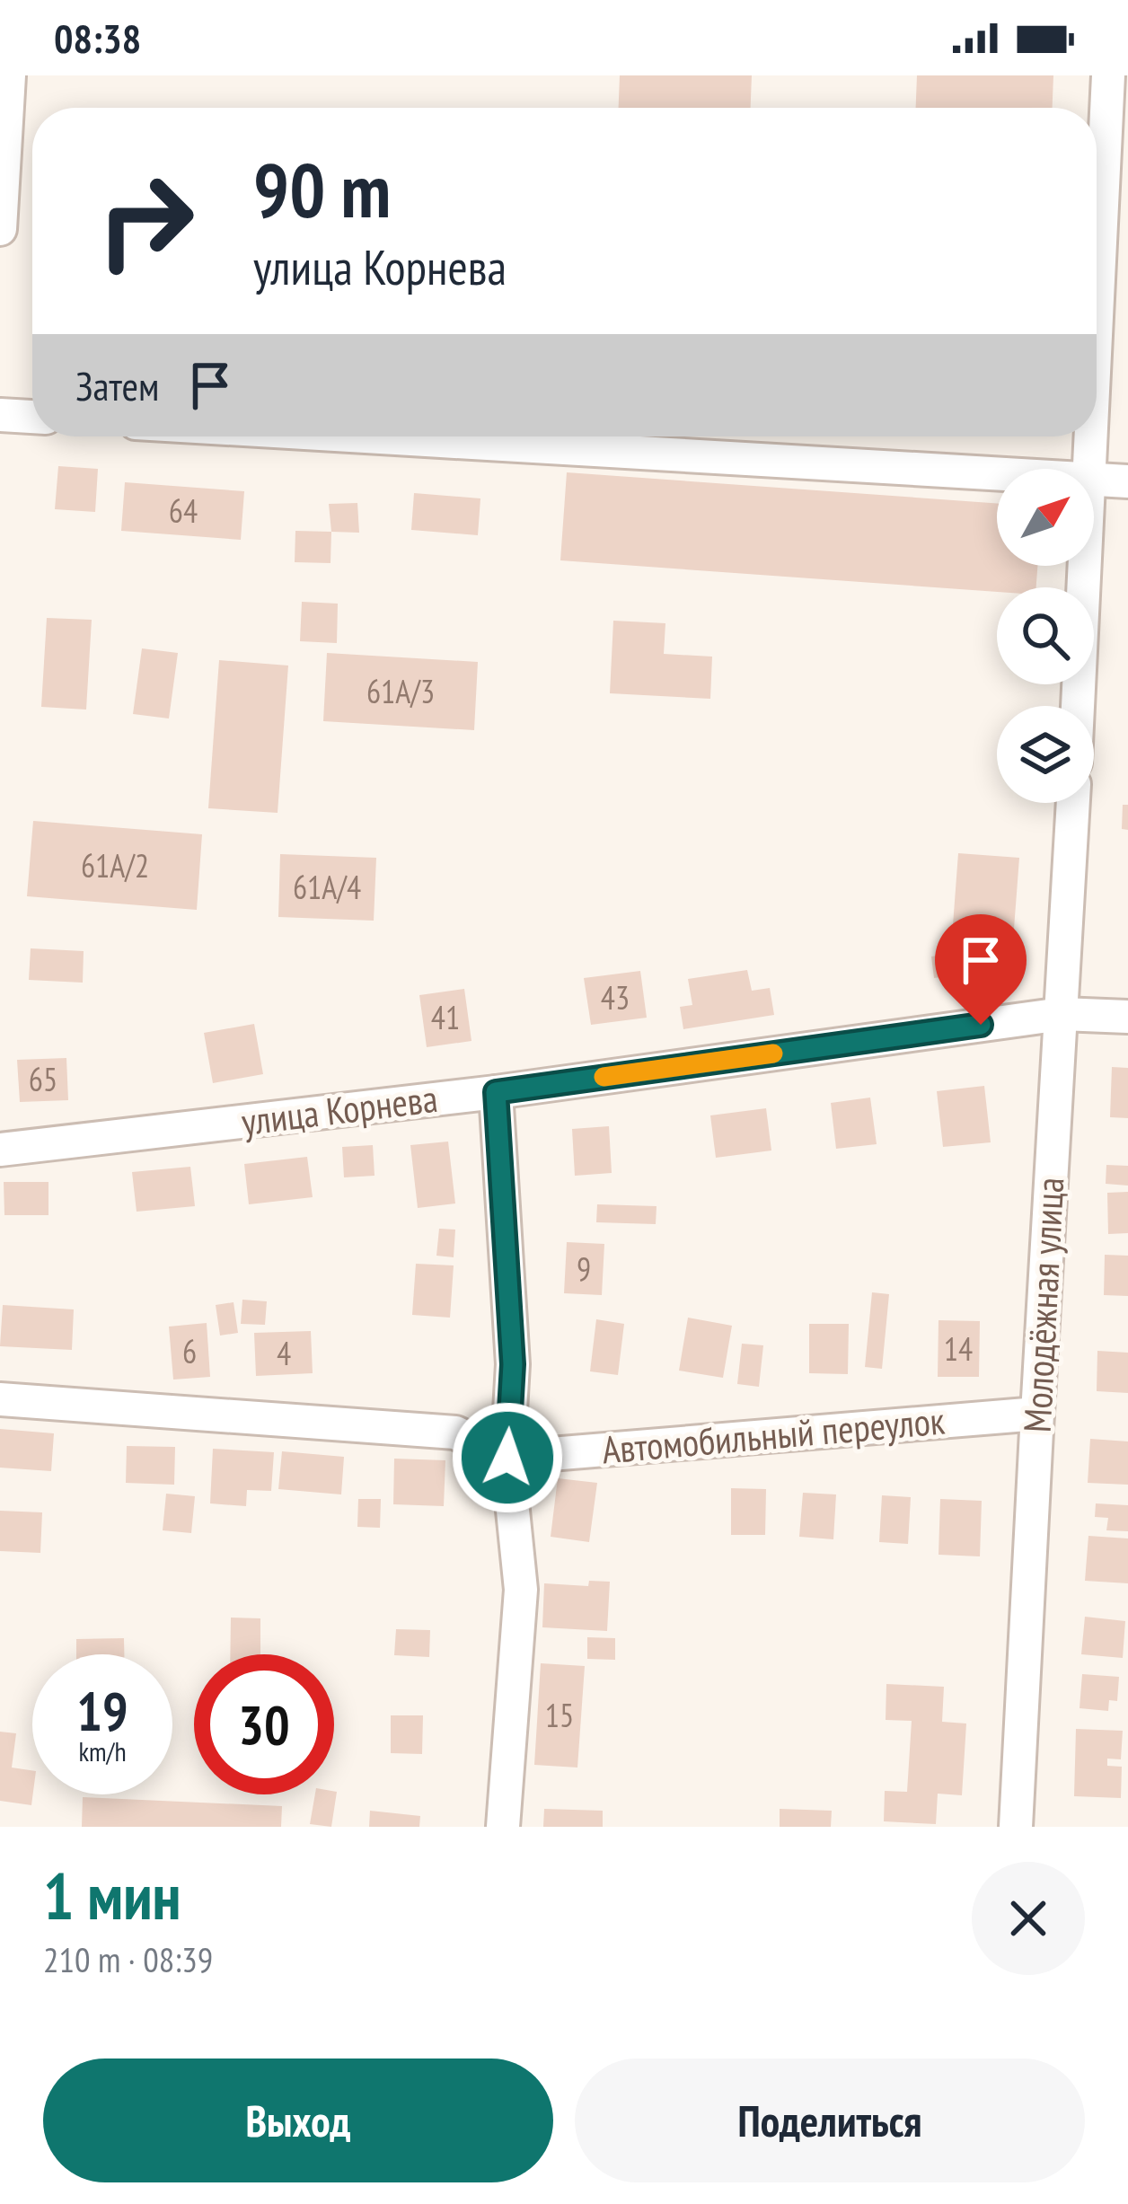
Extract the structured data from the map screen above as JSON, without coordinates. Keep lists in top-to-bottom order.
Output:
{
  "streets": {
    "street": ["улица Корнева", "Молодёжная улица", "Автомобильный переулок"]
  },
  "crossings": [
    ["улица Корнева", "Молодёжная улица"],
    ["Молодёжная улица", "Автомобильный переулок"]
  ],
  "house_numbers": [
    "64",
    "61А/3",
    "61А/2",
    "61А/4",
    "43",
    "41",
    "65",
    "9",
    "14",
    "6",
    "4",
    "15"
  ],
  "north": "top right",
  "page": {
    "status": "08:38",
    "turn": ["90 m", "улица Корнева"],
    "then": "Затем",
    "speed": "19 km/h",
    "limit": "30",
    "heading": ["1 мин", "210 m · 08:39"],
    "buttons": ["Выход", "Поделиться"]
  }
}
